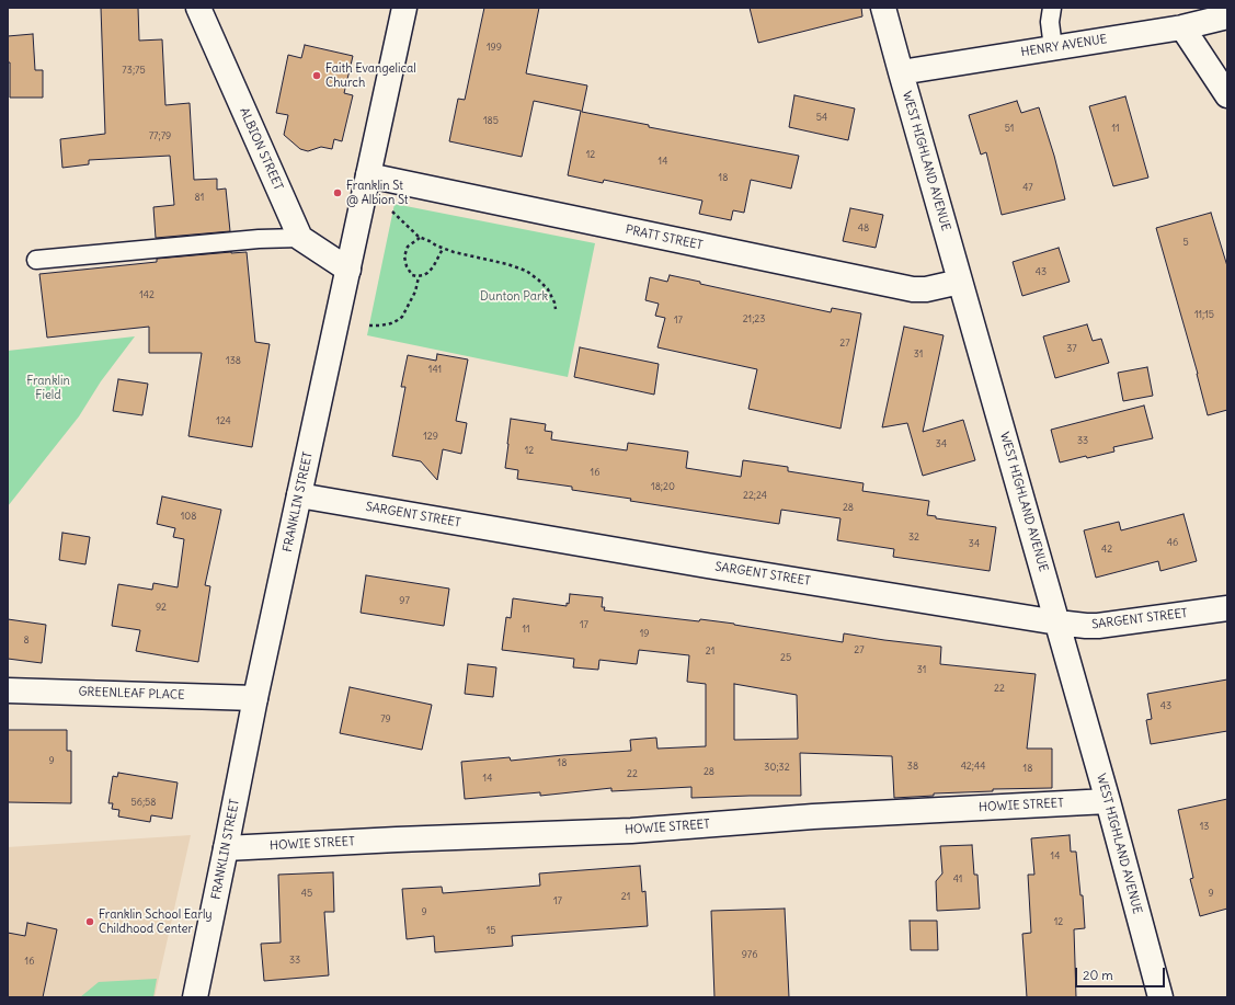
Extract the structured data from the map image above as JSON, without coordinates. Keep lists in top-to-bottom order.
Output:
{
  "streets": {
    "street": [
      "HENRY AVENUE",
      "ALBION STREET",
      "WEST HIGHLAND AVENUE",
      "PRATT STREET",
      "FRANKLIN STREET",
      "SARGENT STREET",
      "GREENLEAF PLACE",
      "HOWIE STREET"
    ]
  },
  "crossings": [
    ["HENRY AVENUE", "WEST HIGHLAND AVENUE"],
    ["WEST HIGHLAND AVENUE", "PRATT STREET"],
    ["WEST HIGHLAND AVENUE", "SARGENT STREET"],
    ["WEST HIGHLAND AVENUE", "HOWIE STREET"],
    ["PRATT STREET", "FRANKLIN STREET"],
    ["FRANKLIN STREET", "SARGENT STREET"],
    ["FRANKLIN STREET", "GREENLEAF PLACE"],
    ["FRANKLIN STREET", "HOWIE STREET"]
  ],
  "parks": ["Dunton Park", "Franklin Field"],
  "places": ["Faith Evangelical Church", "Franklin St @ Albion St", "Franklin School Early Childhood Center"],
  "house_numbers": [
    "199",
    "73;75",
    "54",
    "185",
    "51",
    "11",
    "77;79",
    "12",
    "14",
    "18",
    "47",
    "81",
    "48",
    "5",
    "43",
    "142",
    "11;15",
    "21;23",
    "17",
    "27",
    "37",
    "31",
    "138",
    "141",
    "124",
    "129",
    "33",
    "34",
    "12",
    "16",
    "18;20",
    "22;24",
    "28",
    "108",
    "32",
    "46",
    "34",
    "42",
    "97",
    "92",
    "17",
    "11",
    "19",
    "8",
    "27",
    "21",
    "25",
    "31",
    "22",
    "43",
    "79",
    "9",
    "18",
    "38",
    "42;44",
    "30;32",
    "18",
    "28",
    "22",
    "14",
    "56;58",
    "13",
    "14",
    "41",
    "45",
    "9",
    "21",
    "17",
    "9",
    "12",
    "15",
    "976",
    "33",
    "16"
  ],
  "scale_bar": "20 m"
}
